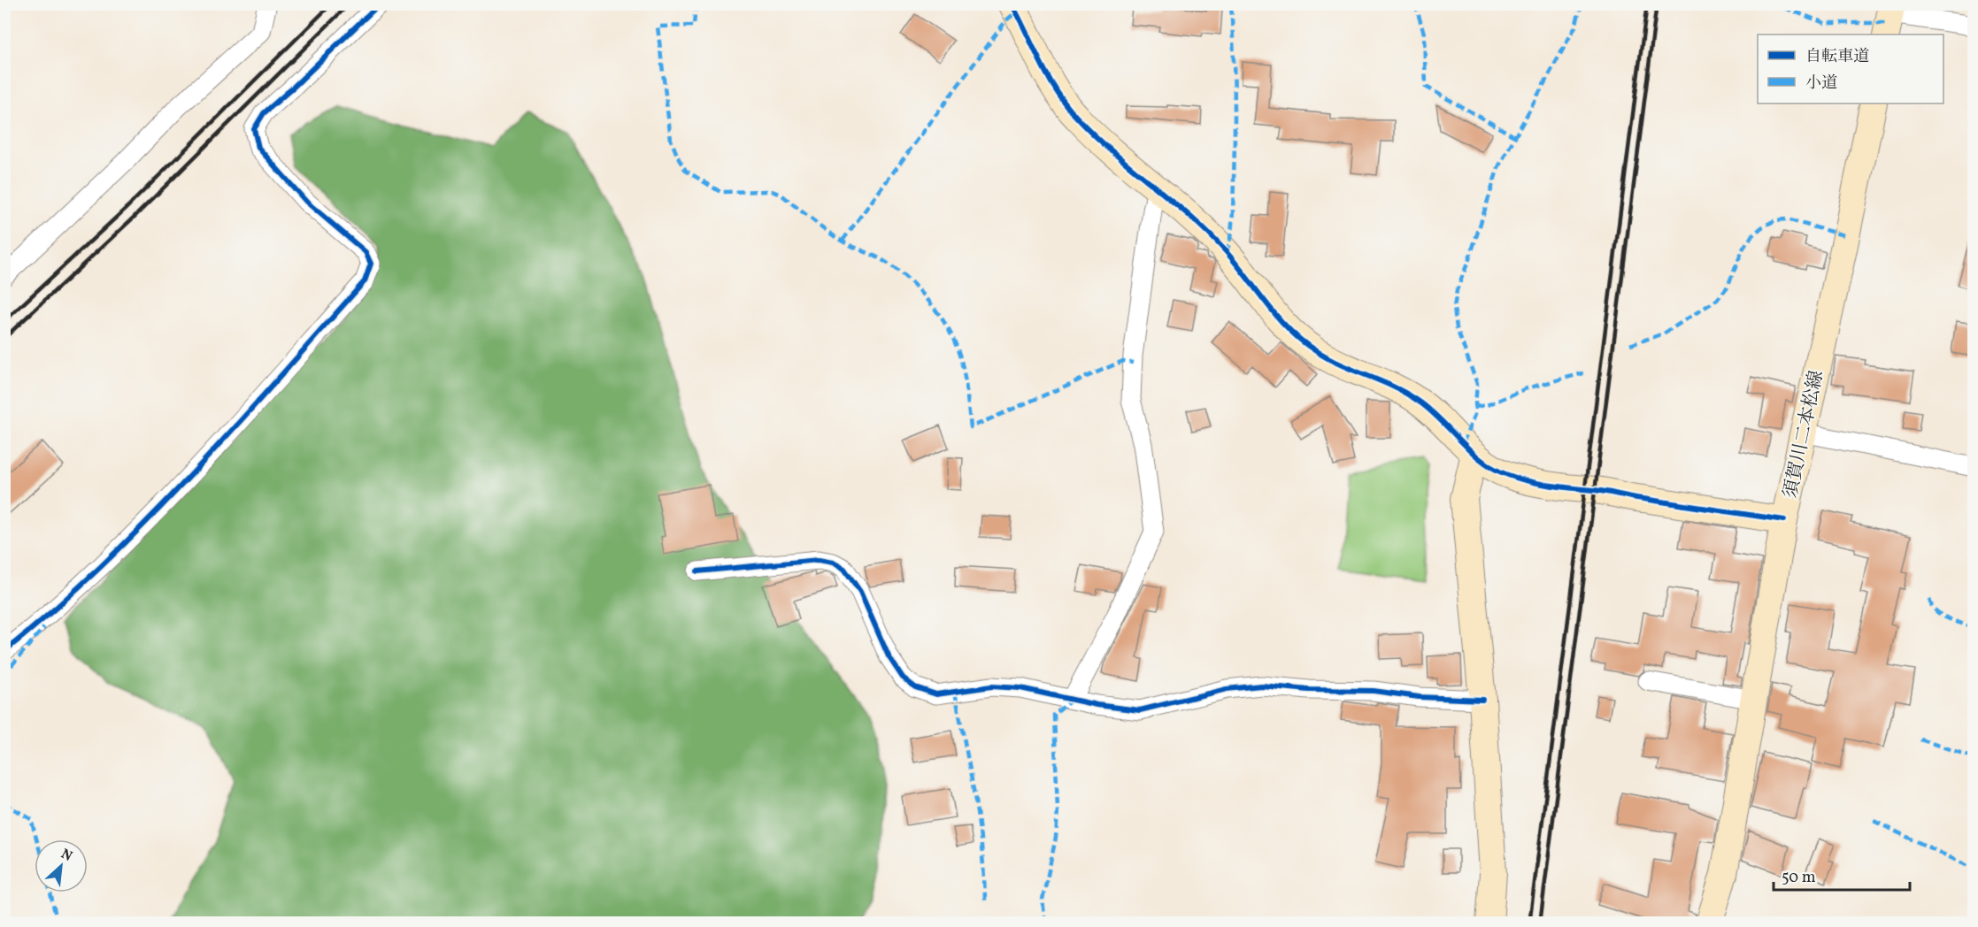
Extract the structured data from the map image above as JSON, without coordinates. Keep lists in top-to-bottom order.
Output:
{
  "streets": {
    "street": ["須賀川二本松線"]
  },
  "legend": ["自転車道", "小道"],
  "scale_bar": "50 m",
  "north": "top right"
}
